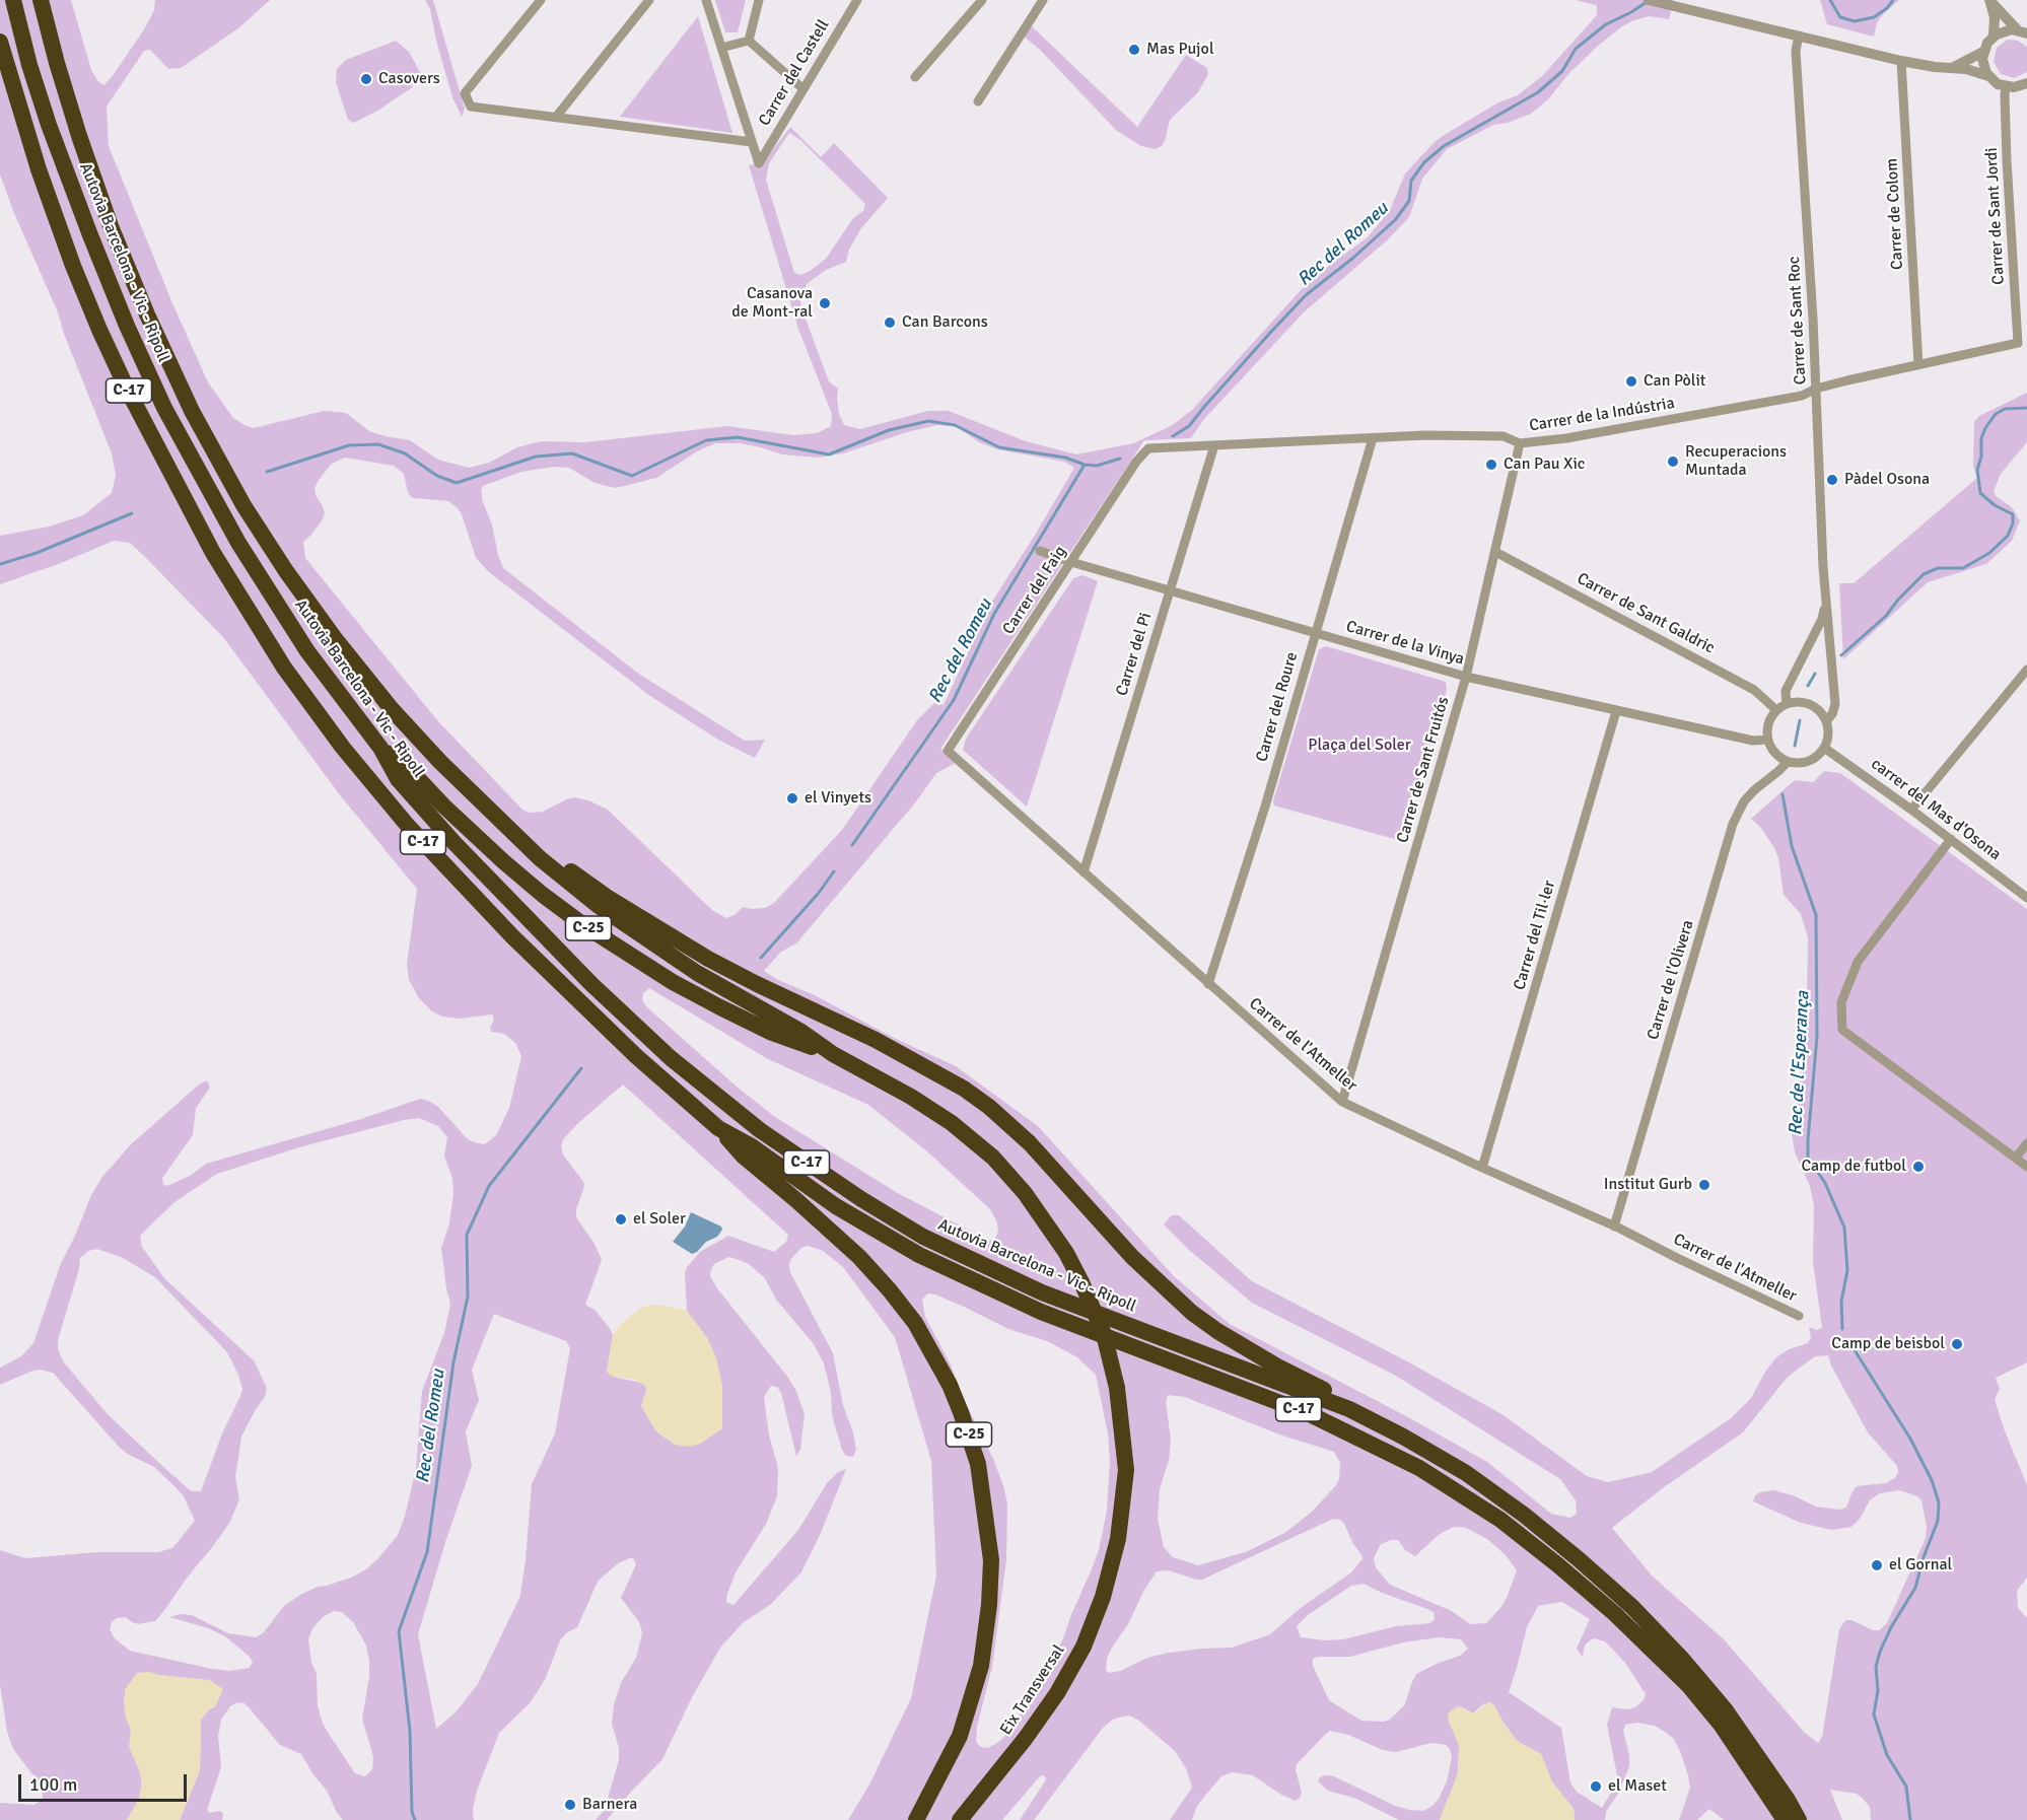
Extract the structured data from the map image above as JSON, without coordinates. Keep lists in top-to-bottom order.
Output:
{
  "streets": {
    "highway": [
      "Autovia Barcelona - Vic - Ripoll",
      "C-17",
      "C-25",
      "Eix Transversal"
    ],
    "street": [
      "Carrer del Castell",
      "Carrer de Colom",
      "Carrer de Sant Jordi",
      "Carrer de Sant Roc",
      "Carrer de la Indústria",
      "Carrer del Faig",
      "Carrer de Sant Galdric",
      "Carrer de la Vinya",
      "Carrer del Pi",
      "Carrer del Roure",
      "Carrer de Sant Fruitós",
      "carrer del Mas d'Osona",
      "Carrer del Til·ler",
      "Carrer de l'Olivera",
      "Carrer de l'Atmeller"
    ]
  },
  "crossings": [
    ["Carrer de Colom", "Carrer de la Indústria"],
    ["Carrer de Sant Jordi", "Carrer de la Indústria"],
    ["Autovia Barcelona - Vic - Ripoll", "C-25"],
    ["Carrer de Sant Roc", "Carrer de la Indústria"],
    ["Carrer de Sant Roc", "Carrer de Sant Galdric"],
    ["Carrer de Sant Roc", "Carrer de la Vinya"],
    ["Carrer de Sant Roc", "carrer del Mas d'Osona"],
    ["Carrer de Sant Roc", "Carrer de l'Olivera"],
    ["C-17", "C-25"],
    ["Carrer de la Indústria", "Carrer del Faig"],
    ["Carrer de la Indústria", "Carrer del Pi"],
    ["Carrer de la Indústria", "Carrer del Roure"],
    ["Carrer de la Indústria", "Carrer de Sant Fruitós"],
    ["Carrer del Faig", "Carrer de la Vinya"],
    ["Carrer del Faig", "Carrer de l'Atmeller"],
    ["Carrer de Sant Galdric", "Carrer de la Vinya"],
    ["Carrer de Sant Galdric", "Carrer de Sant Fruitós"],
    ["Carrer de Sant Galdric", "carrer del Mas d'Osona"],
    ["Carrer de Sant Galdric", "Carrer de l'Olivera"],
    ["Carrer de la Vinya", "Carrer del Pi"],
    ["Carrer de la Vinya", "Carrer del Roure"],
    ["Carrer de la Vinya", "Carrer de Sant Fruitós"],
    ["Carrer de la Vinya", "carrer del Mas d'Osona"],
    ["Carrer de la Vinya", "Carrer del Til·ler"],
    ["Carrer de la Vinya", "Carrer de l'Olivera"],
    ["Carrer del Pi", "Carrer de l'Atmeller"],
    ["Carrer del Roure", "Carrer de l'Atmeller"],
    ["Carrer de Sant Fruitós", "Carrer de l'Atmeller"],
    ["carrer del Mas d'Osona", "Carrer de l'Olivera"],
    ["C-25", "Eix Transversal"],
    ["Carrer del Til·ler", "Carrer de l'Atmeller"],
    ["Carrer de l'Olivera", "Carrer de l'Atmeller"]
  ],
  "water": ["Rec del Romeu", "Rec de l'Esperança"],
  "parks": ["Plaça del Soler"],
  "places": [
    "Mas Pujol",
    "Casovers",
    "Casanova de Mont-ral",
    "Can Barcons",
    "Can Pòlit",
    "Recuperacions Muntada",
    "Can Pau Xic",
    "Pàdel Osona",
    "el Vinyets",
    "Camp de futbol",
    "Institut Gurb",
    "el Soler",
    "Camp de beisbol",
    "el Gornal",
    "el Maset",
    "Barnera"
  ],
  "scale_bar": "100 m"
}
